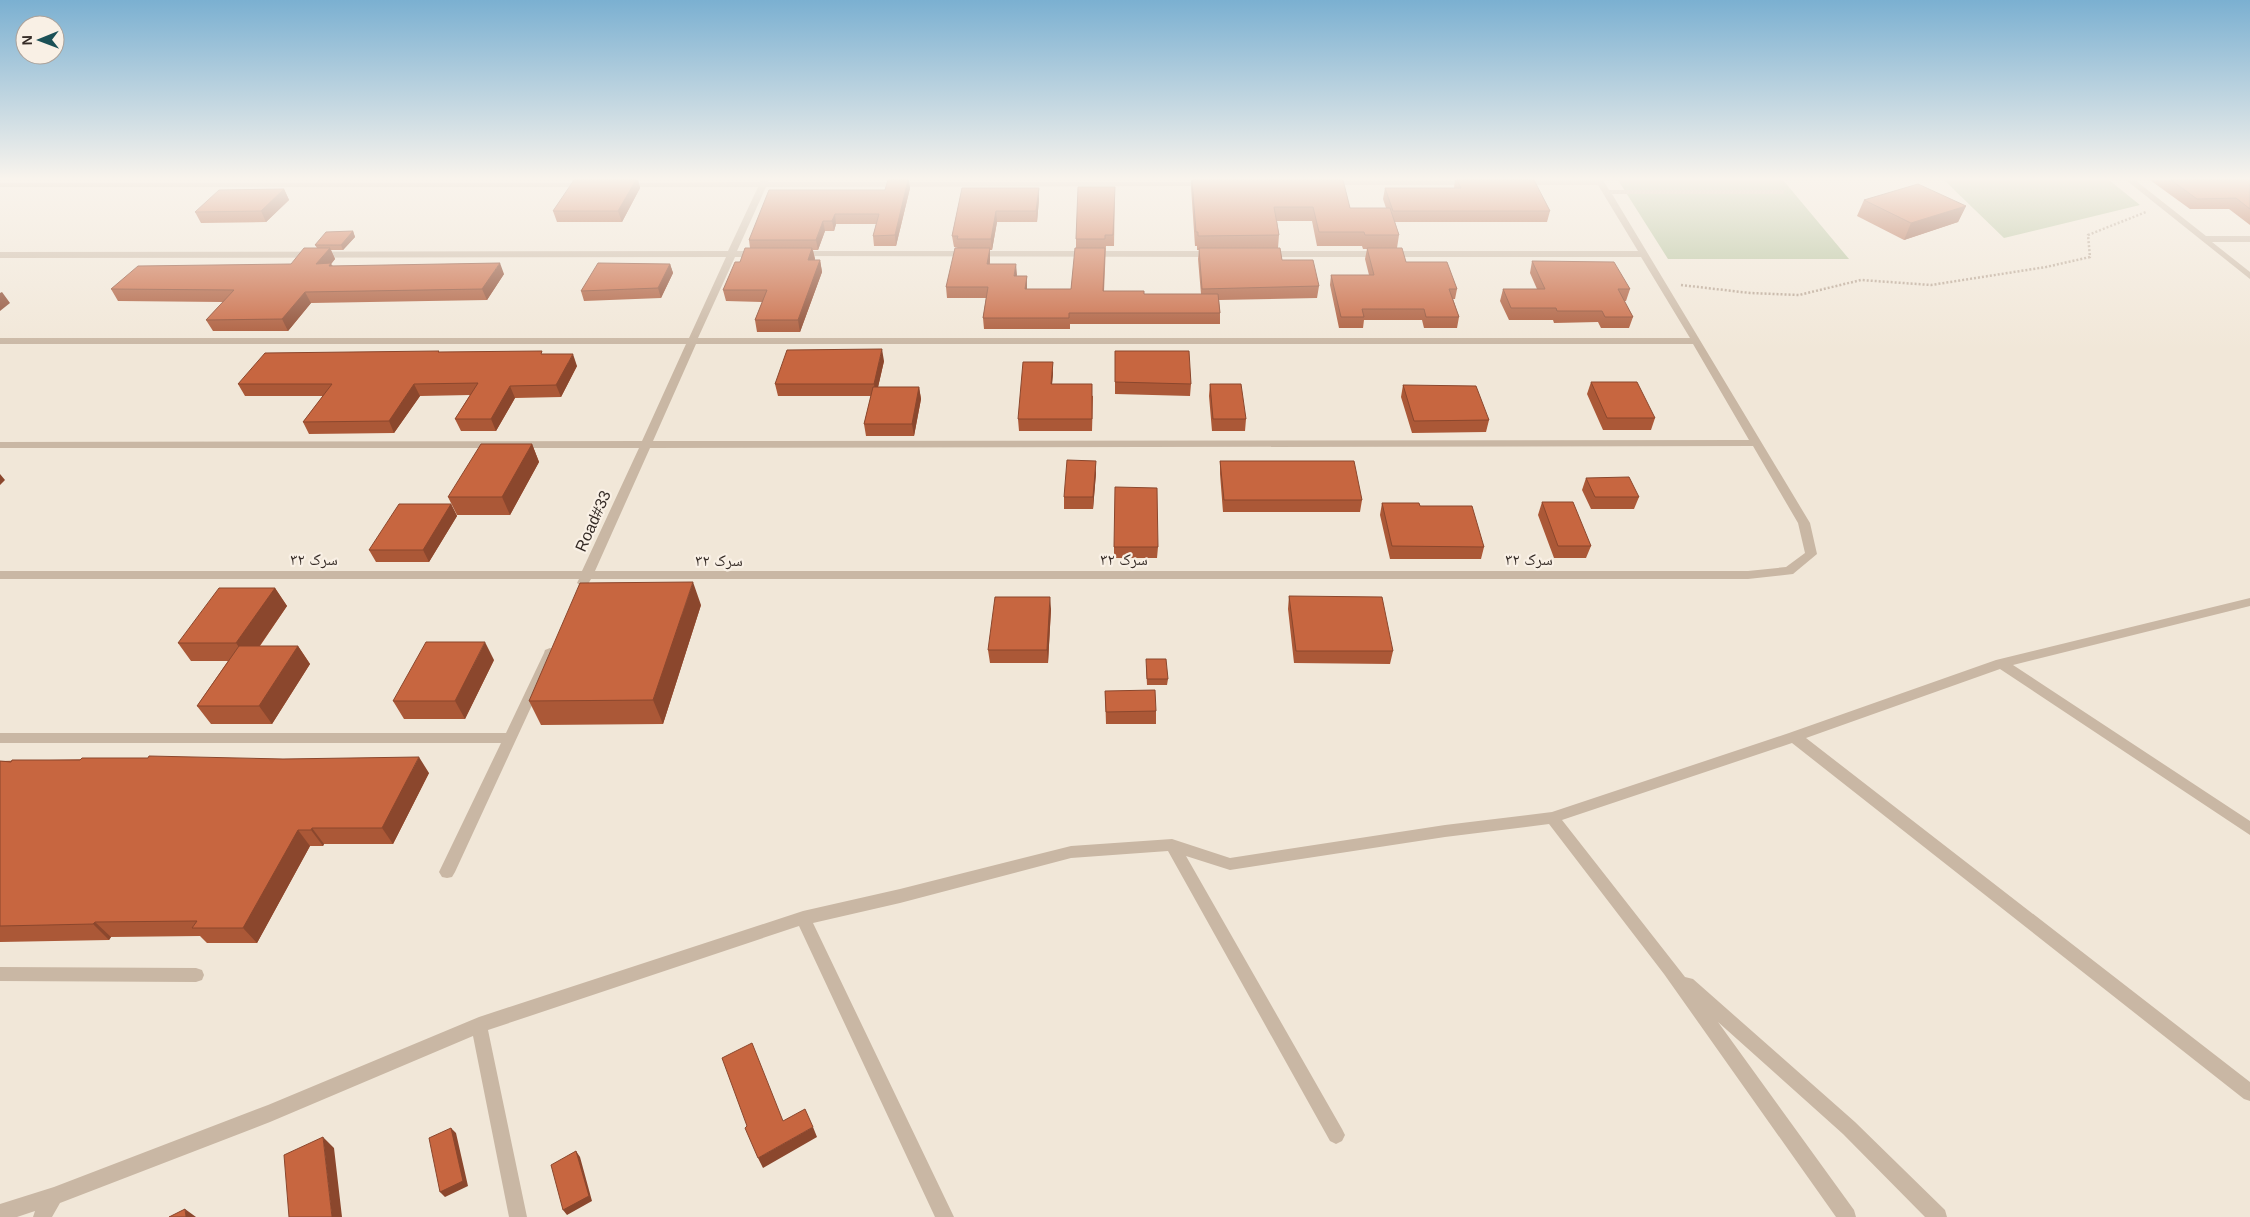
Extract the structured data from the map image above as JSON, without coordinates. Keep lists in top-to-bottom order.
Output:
{
  "streets": {
    "street": ["Road#33", "سرک ۳۲"]
  },
  "crossings": [
    ["Road#33", "سرک ۳۲"]
  ],
  "north": "left"
}
